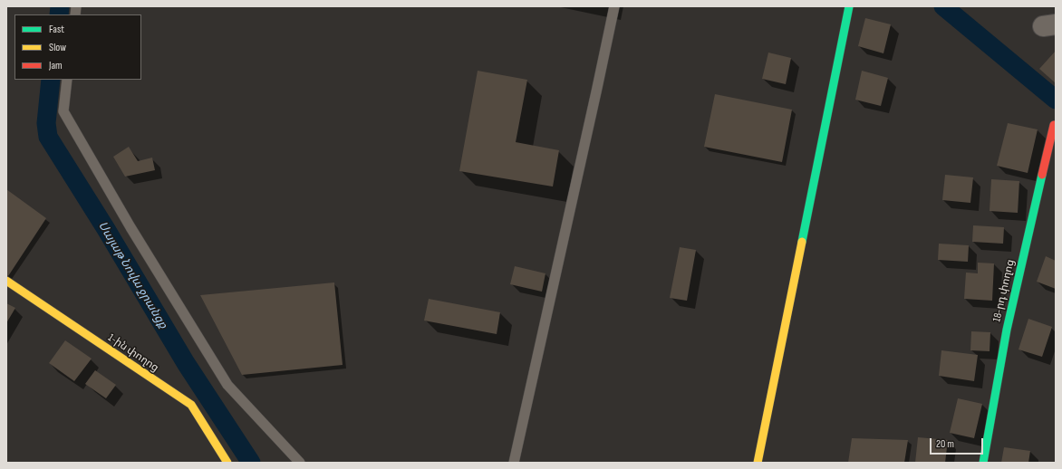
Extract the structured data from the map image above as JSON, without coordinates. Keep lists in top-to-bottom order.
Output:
{
  "streets": {
    "street": ["18-րդ փողոց", "1-ին փողոց"]
  },
  "water": ["Սայաթ Նովա ջրանցք"],
  "legend": ["Fast", "Slow", "Jam"],
  "scale_bar": "20 m"
}
